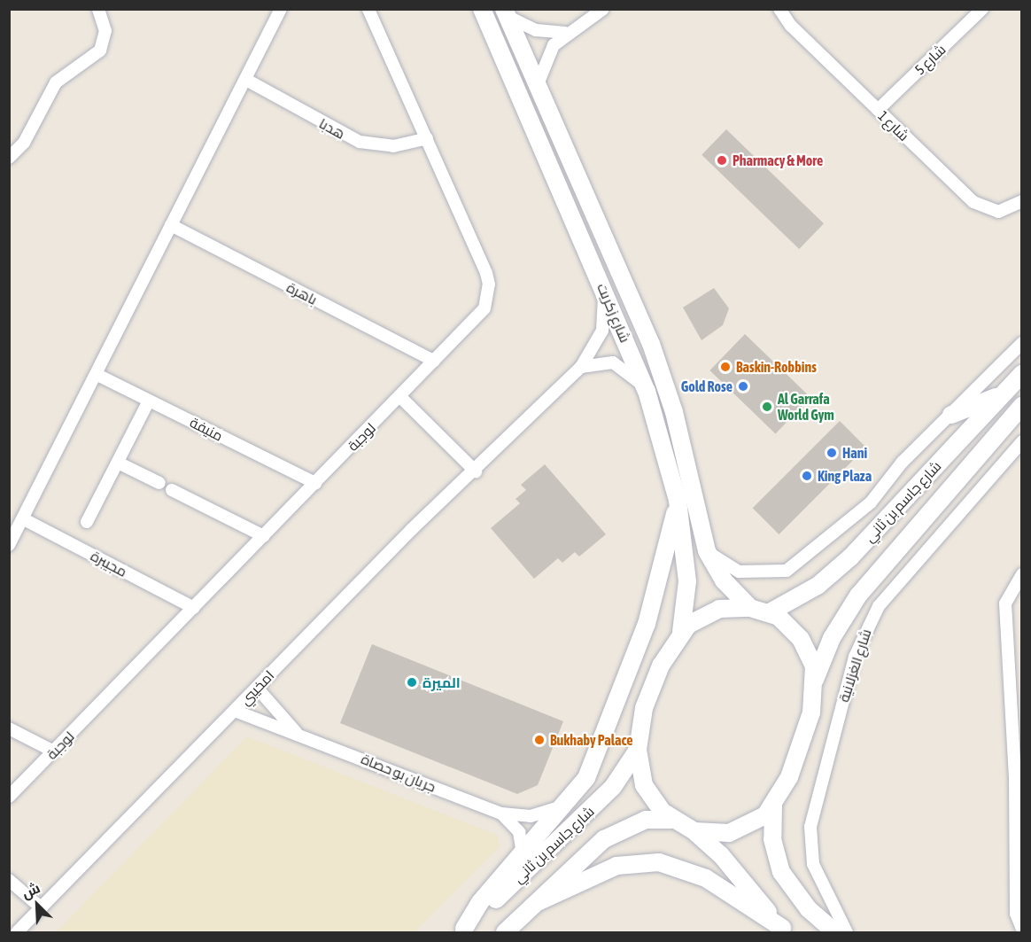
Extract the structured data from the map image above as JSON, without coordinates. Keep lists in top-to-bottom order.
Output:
{
  "streets": {
    "main road": ["شارع زكريت", "شارع جاسم بن ثاني"],
    "street": [
      "شارع 5",
      "شارع 1",
      "هدبا",
      "باهرة",
      "منيفة",
      "لوجبة",
      "مجيبرة",
      "شارع الغزلانية",
      "امخيبي",
      "جريان بو حصاة"
    ]
  },
  "crossings": [
    ["شارع 5", "شارع 1"],
    ["هدبا", "لوجبة"],
    ["باهرة", "لوجبة"],
    ["شارع زكريت", "امخيبي"],
    ["منيفة", "لوجبة"],
    ["لوجبة", "مجيبرة"],
    ["امخيبي", "جريان بو حصاة"]
  ],
  "places": [
    "Pharmacy & More",
    "Baskin-Robbins",
    "Gold Rose",
    "Al Garrafa World Gym",
    "Hani",
    "King Plaza",
    "الميرة",
    "Bukhaby Palace"
  ],
  "north": "top left"
}
